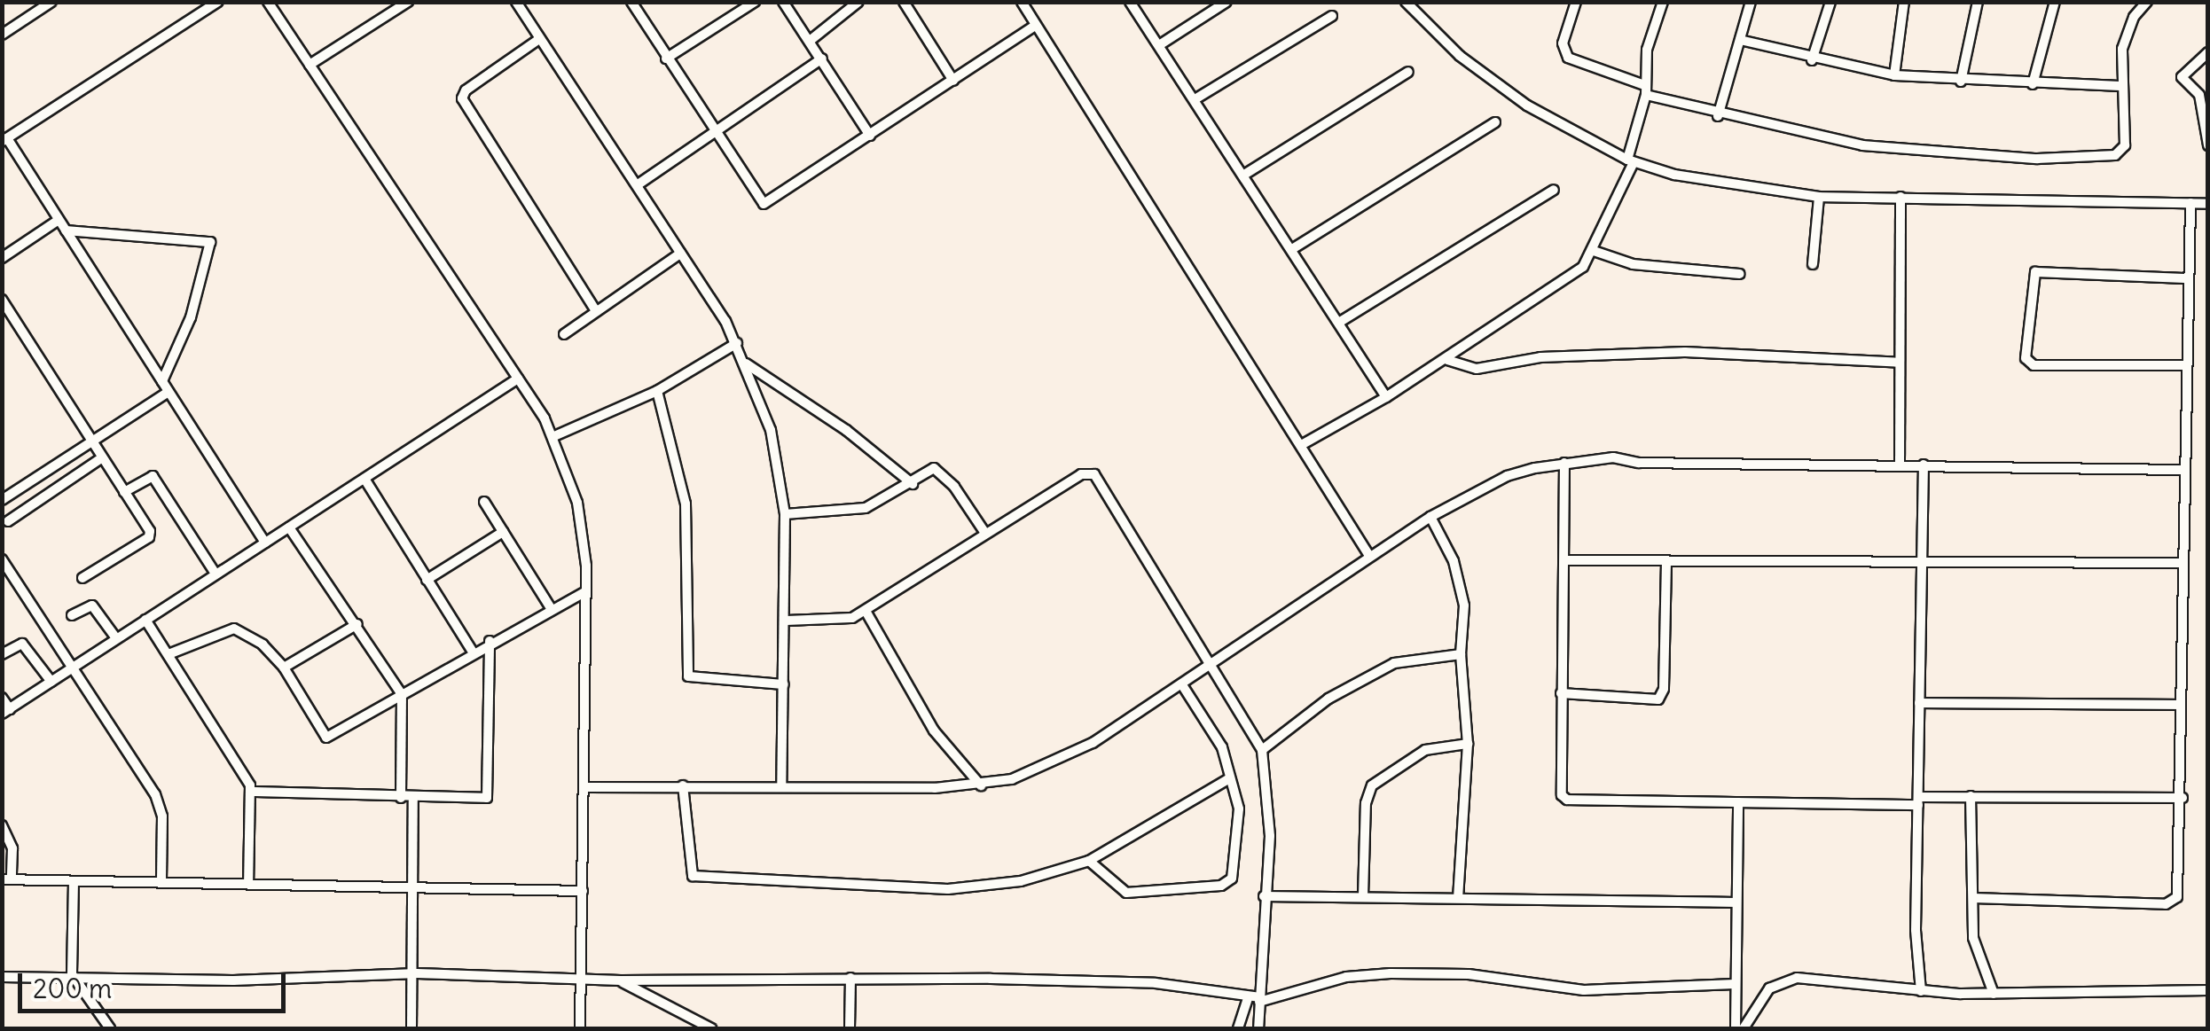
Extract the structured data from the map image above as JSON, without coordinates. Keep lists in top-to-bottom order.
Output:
{
  "scale_bar": "200 m"
}
